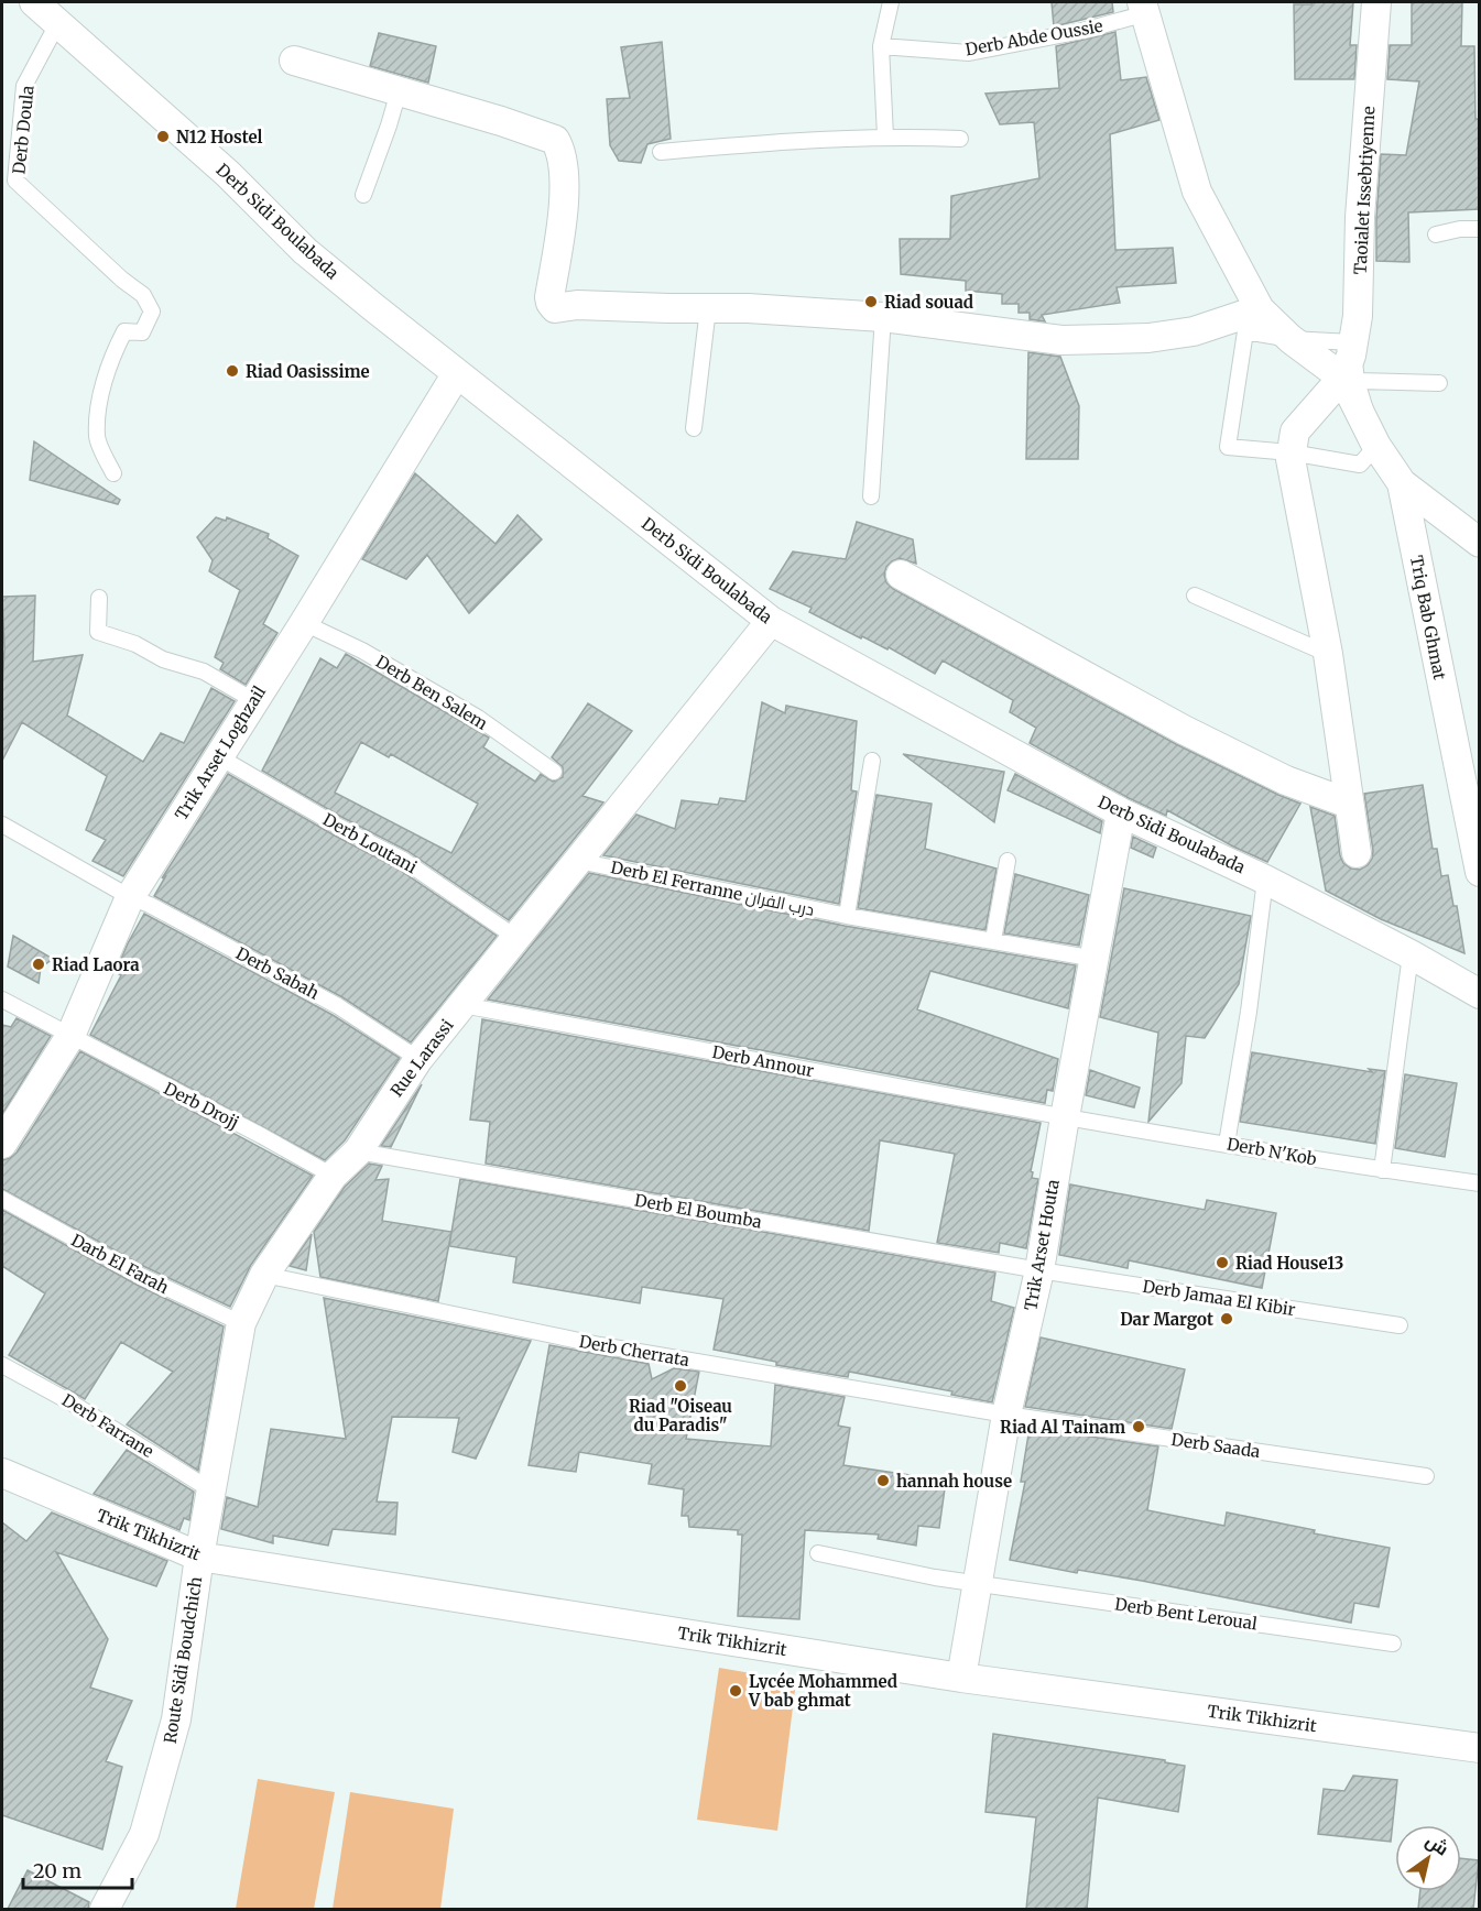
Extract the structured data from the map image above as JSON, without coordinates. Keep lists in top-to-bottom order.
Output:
{
  "streets": {
    "street": [
      "Taoialet Issebtiyenne",
      "Derb Sidi Boulabada",
      "Triq Bab Ghmat",
      "Trik Arset Loghzail",
      "Rue Larassi",
      "Trik Arset Houta",
      "Trik Tikhizrit",
      "Route Sidi Boudchich"
    ],
    "lane": [
      "Derb Abde Oussie",
      "Derb Doula",
      "Derb Ben Salem",
      "Derb Loutani",
      "Derb El Ferranne درب الفران",
      "Derb Sabah",
      "Derb Annour",
      "Derb Drojj",
      "Derb N'Kob",
      "Derb El Boumba",
      "Darb El Farah",
      "Derb Jamaa El Kibir",
      "Derb Cherrata",
      "Derb Farrane",
      "Derb Saada",
      "Derb Bent Leroual"
    ]
  },
  "crossings": [
    ["Derb Doula", "Derb Sidi Boulabada"],
    ["Taoialet Issebtiyenne", "Triq Bab Ghmat"],
    ["Derb Sidi Boulabada", "Trik Arset Loghzail"],
    ["Derb Sidi Boulabada", "Rue Larassi"],
    ["Derb Sidi Boulabada", "Trik Arset Houta"],
    ["Derb Ben Salem", "Trik Arset Loghzail"],
    ["Trik Arset Loghzail", "Derb Loutani"],
    ["Trik Arset Loghzail", "Derb Sabah"],
    ["Trik Arset Loghzail", "Derb Drojj"],
    ["Derb Loutani", "Rue Larassi"],
    ["Derb El Ferranne درب الفران", "Rue Larassi"],
    ["Derb El Ferranne درب الفران", "Trik Arset Houta"],
    ["Derb Sabah", "Rue Larassi"],
    ["Rue Larassi", "Derb Annour"],
    ["Rue Larassi", "Derb Drojj"],
    ["Rue Larassi", "Derb El Boumba"],
    ["Rue Larassi", "Darb El Farah"],
    ["Rue Larassi", "Derb Cherrata"],
    ["Rue Larassi", "Derb Farrane"],
    ["Rue Larassi", "Trik Tikhizrit"],
    ["Rue Larassi", "Route Sidi Boudchich"],
    ["Derb Annour", "Derb N'Kob"],
    ["Derb Annour", "Trik Arset Houta"],
    ["Derb N'Kob", "Trik Arset Houta"],
    ["Derb El Boumba", "Trik Arset Houta"],
    ["Derb El Boumba", "Derb Jamaa El Kibir"],
    ["Trik Arset Houta", "Derb Jamaa El Kibir"],
    ["Trik Arset Houta", "Derb Cherrata"],
    ["Trik Arset Houta", "Derb Saada"],
    ["Trik Arset Houta", "Trik Tikhizrit"],
    ["Trik Arset Houta", "Derb Bent Leroual"],
    ["Derb Cherrata", "Derb Saada"],
    ["Trik Tikhizrit", "Route Sidi Boudchich"]
  ],
  "places": [
    "N12 Hostel",
    "Riad souad",
    "Riad Oasissime",
    "Riad Laora",
    "Riad House13",
    "Dar Margot",
    "Riad \"Oiseau du Paradis\"",
    "Riad Al Tainam",
    "hannah house",
    "Lycée Mohammed V bab ghmat"
  ],
  "scale_bar": "20 m",
  "north": "top right"
}
